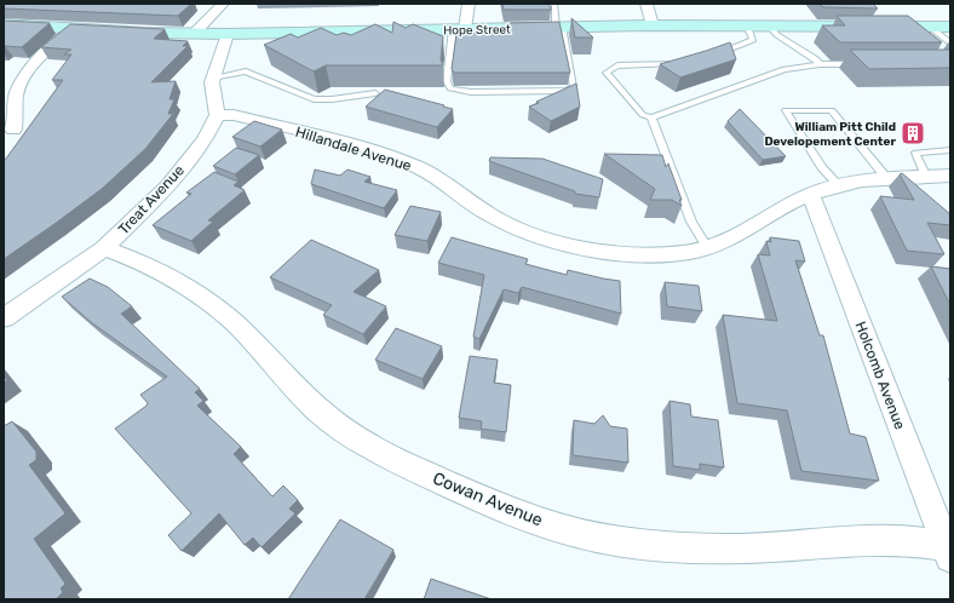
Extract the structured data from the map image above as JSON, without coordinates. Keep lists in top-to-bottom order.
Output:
{
  "streets": {
    "main road": ["Hope Street"],
    "street": [
      "Hillandale Avenue",
      "Treat Avenue",
      "Holcomb Avenue",
      "Cowan Avenue"
    ]
  },
  "crossings": [
    ["Hillandale Avenue", "Treat Avenue"],
    ["Hillandale Avenue", "Holcomb Avenue"],
    ["Treat Avenue", "Cowan Avenue"],
    ["Holcomb Avenue", "Cowan Avenue"]
  ],
  "places": {
    "building": ["William Pitt Child Developement Center"]
  }
}
